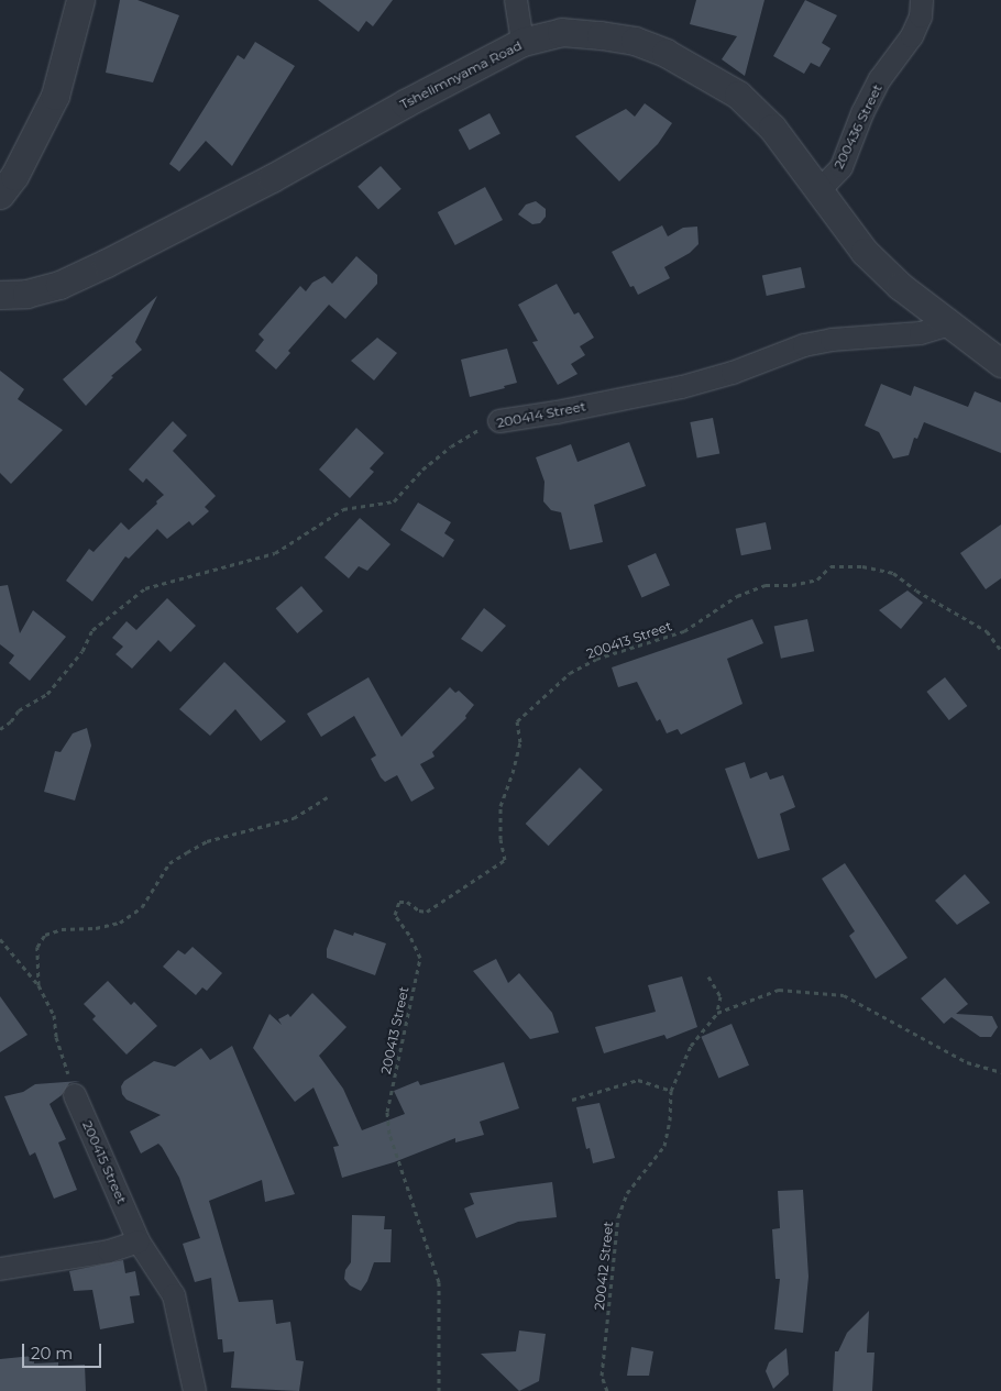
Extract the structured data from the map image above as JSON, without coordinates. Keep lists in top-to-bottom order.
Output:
{
  "streets": {
    "street": [
      "Tshelimnyama Road",
      "200436 Street",
      "200414 Street",
      "200415 Street"
    ],
    "path": ["200413 Street", "200412 Street"]
  },
  "crossings": [
    ["Tshelimnyama Road", "200436 Street"],
    ["Tshelimnyama Road", "200414 Street"]
  ],
  "scale_bar": "20 m"
}
